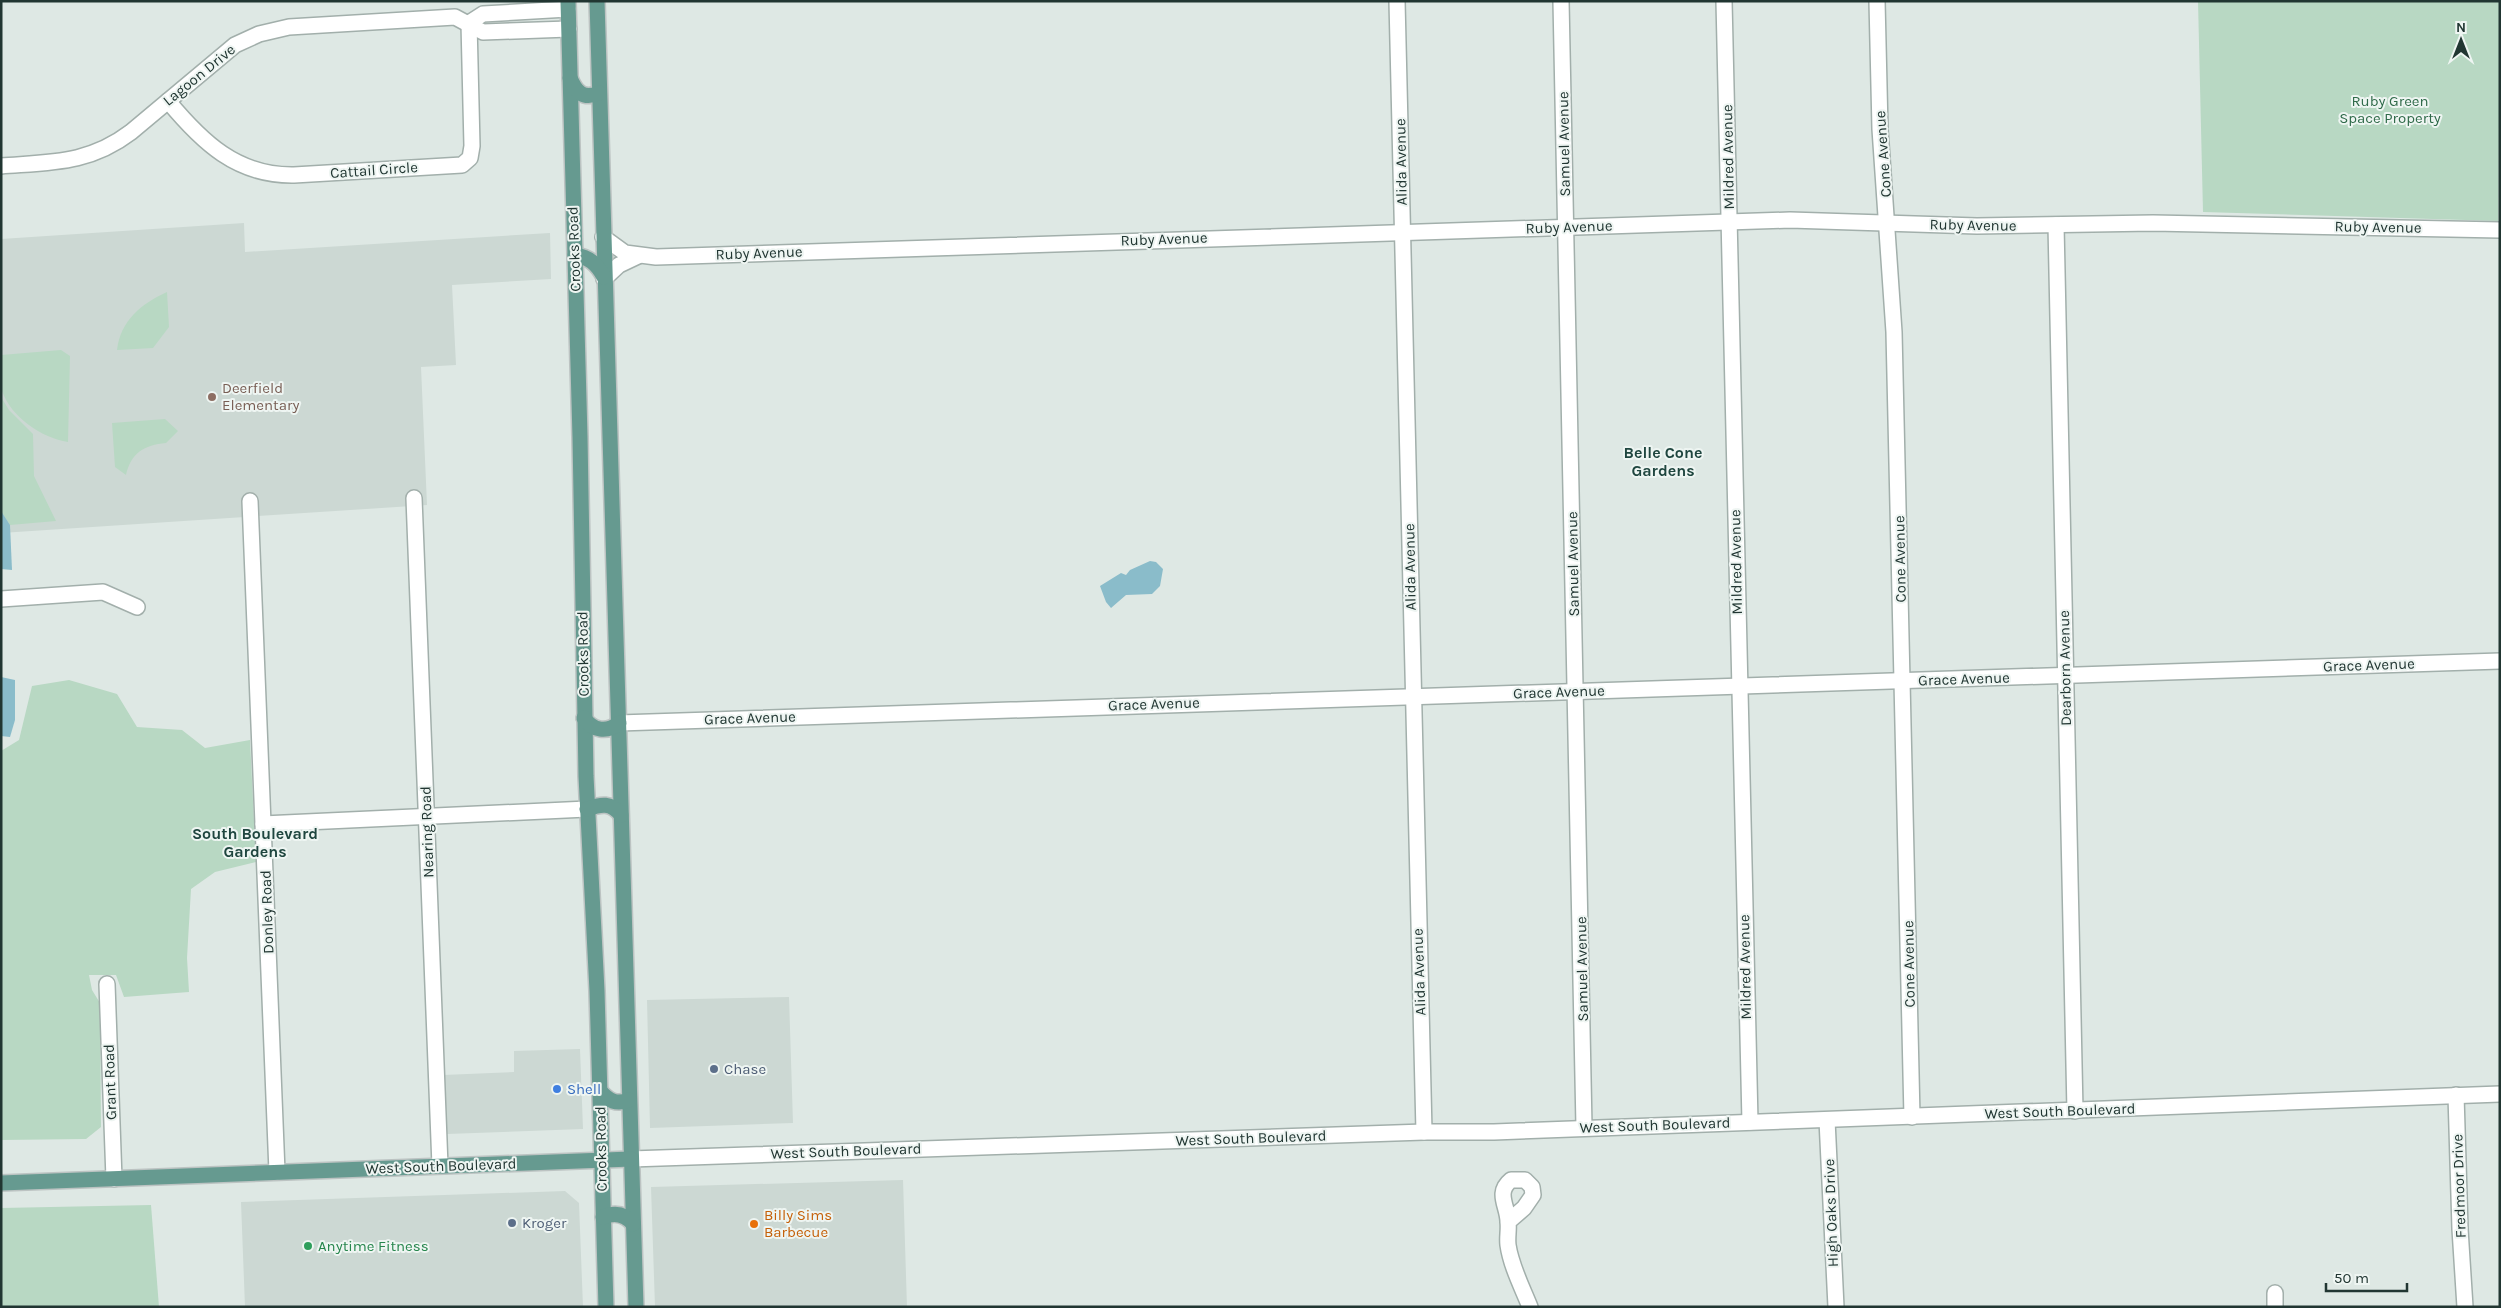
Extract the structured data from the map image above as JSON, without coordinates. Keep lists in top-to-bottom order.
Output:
{
  "streets": {
    "main road": ["Crooks Road", "West South Boulevard"],
    "street": [
      "Lagoon Drive",
      "Samuel Avenue",
      "Cone Avenue",
      "Mildred Avenue",
      "Alida Avenue",
      "Cattail Circle",
      "Ruby Avenue",
      "Grace Avenue",
      "Dearborn Avenue",
      "Nearing Road",
      "Donley Road",
      "Grant Road",
      "Fredmoor Drive",
      "High Oaks Drive"
    ]
  },
  "crossings": [
    ["Lagoon Drive", "Cattail Circle"],
    ["Lagoon Drive", "Crooks Road"],
    ["Samuel Avenue", "Ruby Avenue"],
    ["Samuel Avenue", "Grace Avenue"],
    ["Samuel Avenue", "West South Boulevard"],
    ["Cone Avenue", "Ruby Avenue"],
    ["Cone Avenue", "Grace Avenue"],
    ["Cone Avenue", "West South Boulevard"],
    ["Mildred Avenue", "Ruby Avenue"],
    ["Mildred Avenue", "Grace Avenue"],
    ["Mildred Avenue", "West South Boulevard"],
    ["Alida Avenue", "Ruby Avenue"],
    ["Alida Avenue", "Grace Avenue"],
    ["Alida Avenue", "West South Boulevard"],
    ["Ruby Avenue", "Crooks Road"],
    ["Ruby Avenue", "Dearborn Avenue"],
    ["Crooks Road", "Grace Avenue"],
    ["Crooks Road", "West South Boulevard"],
    ["Grace Avenue", "Dearborn Avenue"],
    ["Dearborn Avenue", "West South Boulevard"],
    ["Nearing Road", "West South Boulevard"],
    ["Donley Road", "West South Boulevard"],
    ["Grant Road", "West South Boulevard"],
    ["West South Boulevard", "Fredmoor Drive"],
    ["West South Boulevard", "High Oaks Drive"]
  ],
  "districts": ["Belle Cone Gardens", "South Boulevard Gardens"],
  "parks": ["Ruby Green Space Property"],
  "places": [
    "Deerfield Elementary",
    "Chase",
    "Shell",
    "Kroger",
    "Billy Sims Barbecue",
    "Anytime Fitness"
  ],
  "scale_bar": "50 m",
  "north": "top"
}
